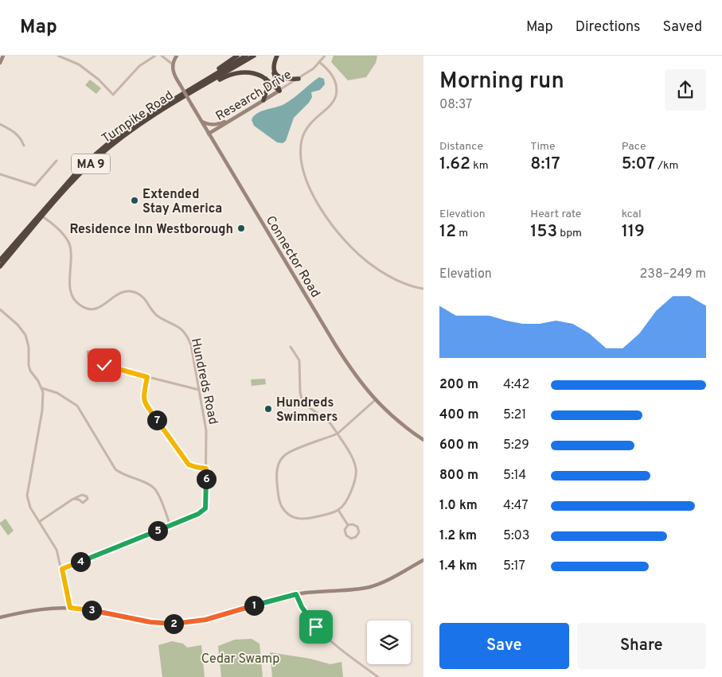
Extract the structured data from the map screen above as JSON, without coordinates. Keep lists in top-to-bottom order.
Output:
{
  "streets": {
    "highway": ["Turnpike Road", "MA 9"],
    "street": ["Research Drive", "Connector Road", "Hundreds Road"]
  },
  "crossings": [
    ["Research Drive", "Connector Road"],
    ["Turnpike Road", "Hundreds Road"]
  ],
  "parks": ["Cedar Swamp"],
  "places": ["Extended Stay America", "Residence Inn Westborough", "Hundreds Swimmers"],
  "page": {
    "header": "Map",
    "nav": ["Map", "Directions", "Saved"],
    "heading": ["Morning run", "08:37"],
    "stats": [
      ["Distance", "1.62 km"],
      ["Time", "8:17"],
      ["Pace", "5:07 /km"],
      ["Elevation", "12 m"],
      ["Heart rate", "153 bpm"],
      ["kcal", "119"]
    ],
    "chart": ["Elevation", "238–249 m"],
    "list": [
      {
        "name": "200 m",
        "note": "4:42"
      },
      {
        "name": "400 m",
        "note": "5:21"
      },
      {
        "name": "600 m",
        "note": "5:29"
      },
      {
        "name": "800 m",
        "note": "5:14"
      },
      {
        "name": "1.0 km",
        "note": "4:47"
      },
      {
        "name": "1.2 km",
        "note": "5:03"
      },
      {
        "name": "1.4 km",
        "note": "5:17"
      }
    ],
    "pins": [
      "7",
      "6",
      "5",
      "4",
      "1",
      "3",
      "2"
    ],
    "buttons": ["Save", "Share"]
  }
}
